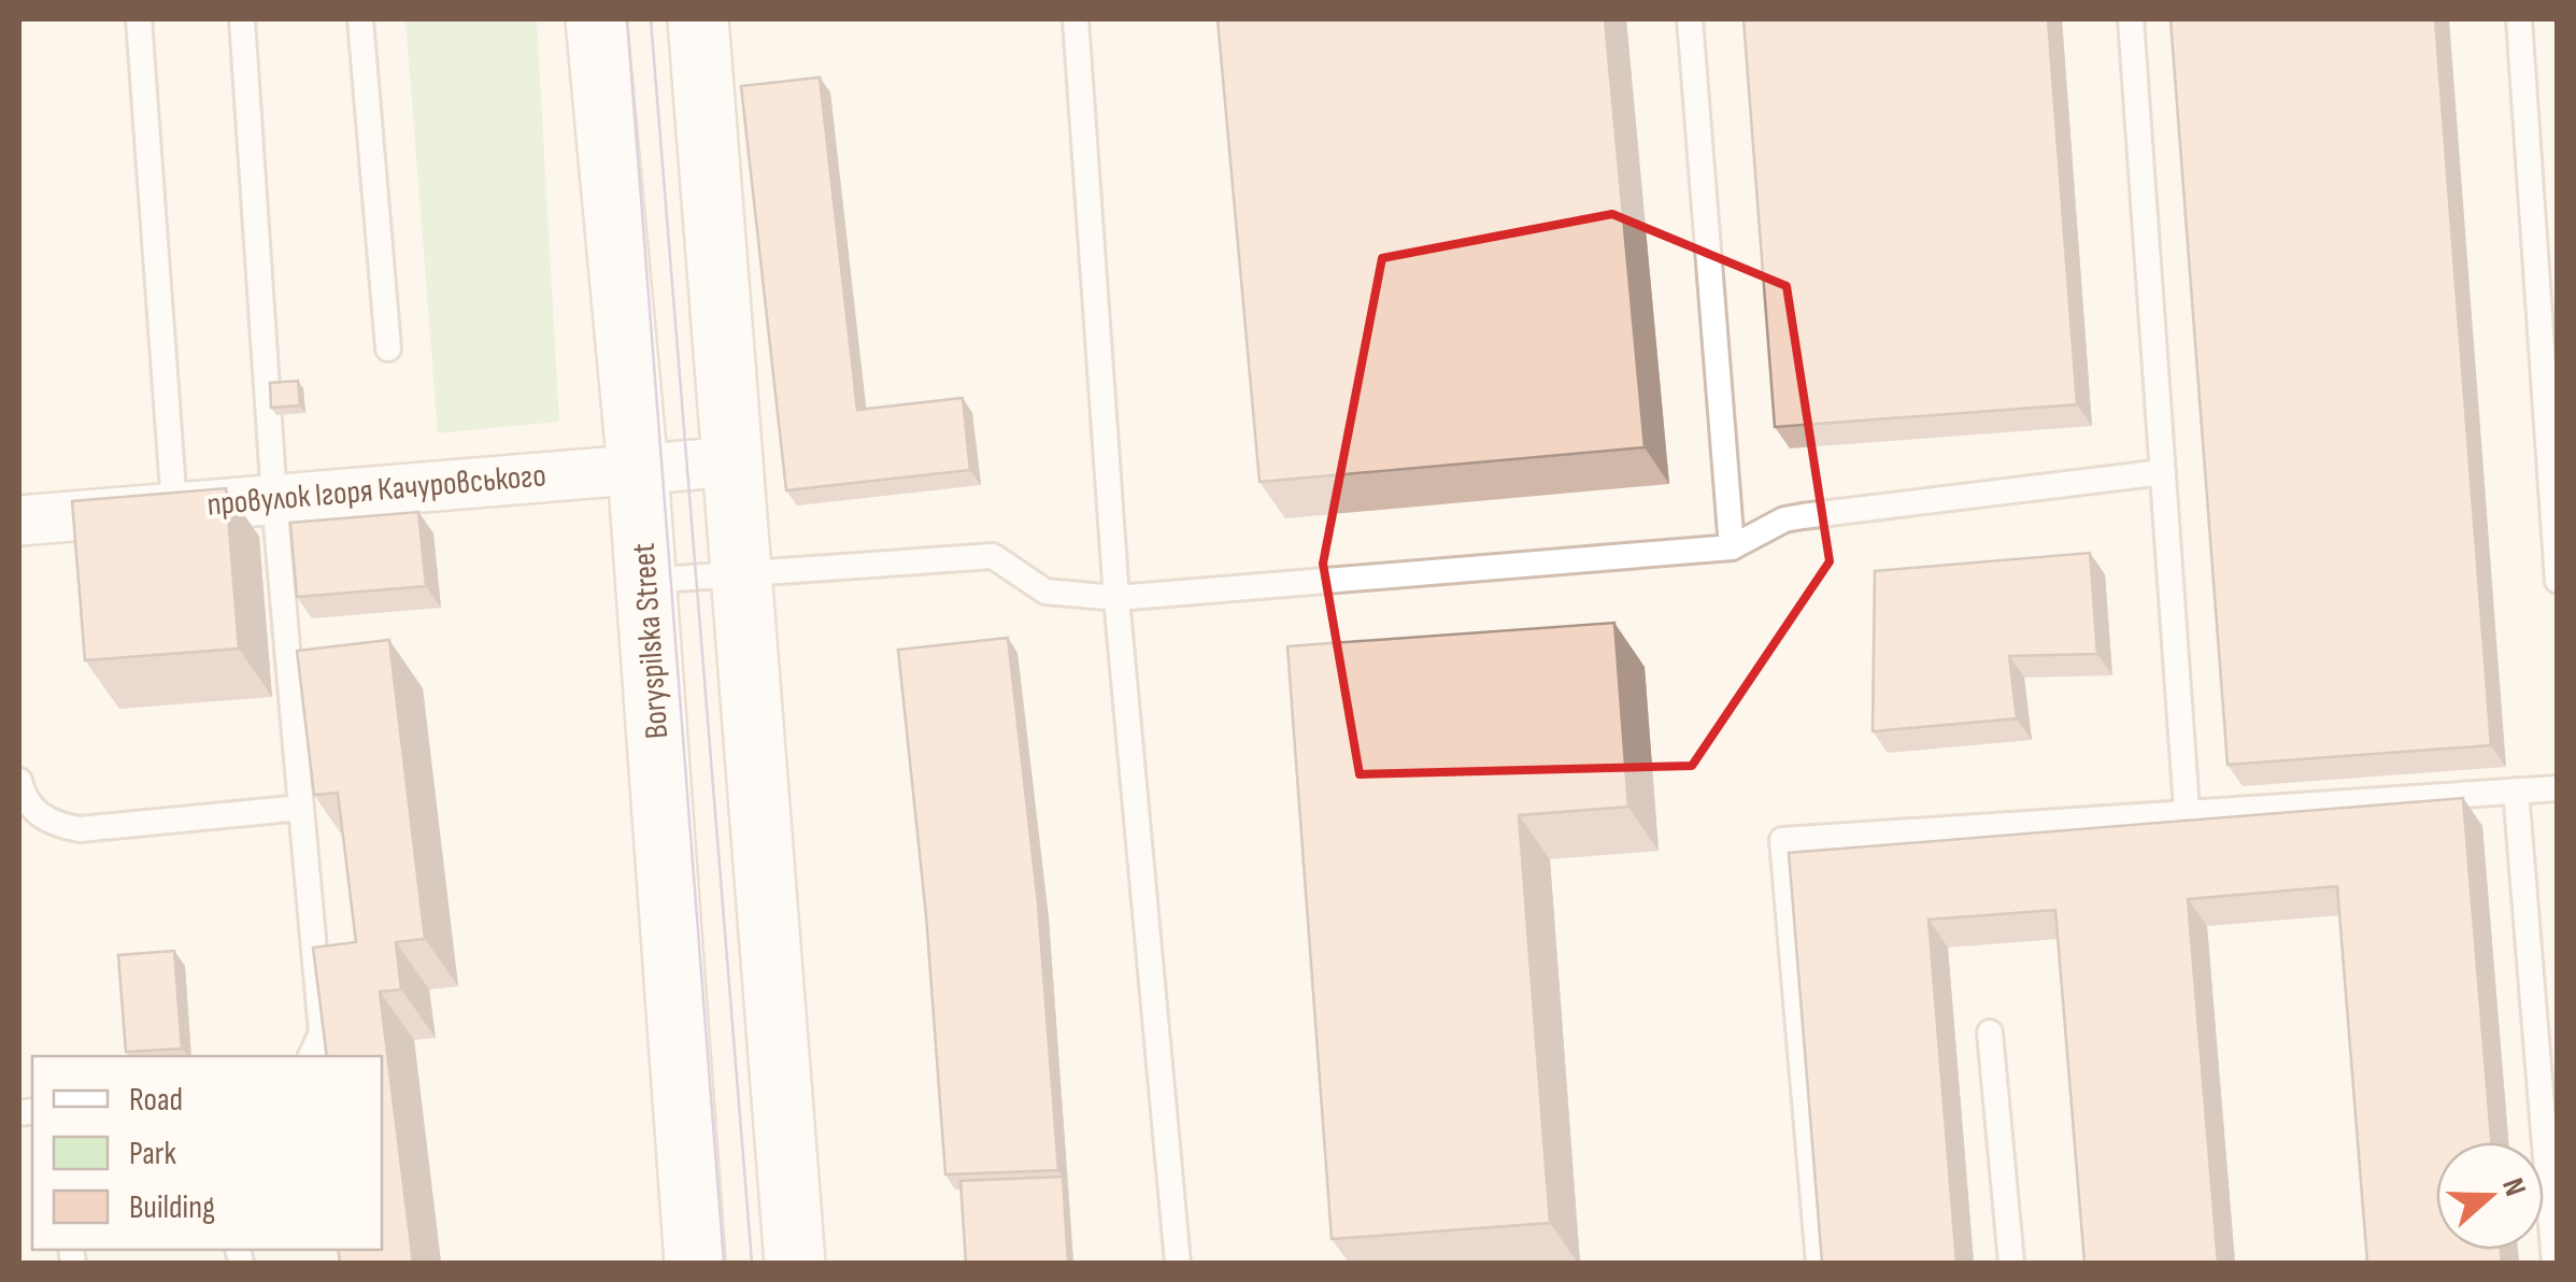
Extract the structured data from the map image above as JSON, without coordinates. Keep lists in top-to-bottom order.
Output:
{
  "streets": {
    "main road": ["Boryspilska Street"],
    "street": ["провулок Ігоря Качуровського"]
  },
  "crossings": [
    ["провулок Ігоря Качуровського", "Boryspilska Street"]
  ],
  "legend": ["Road", "Park", "Building"],
  "north": "right"
}
